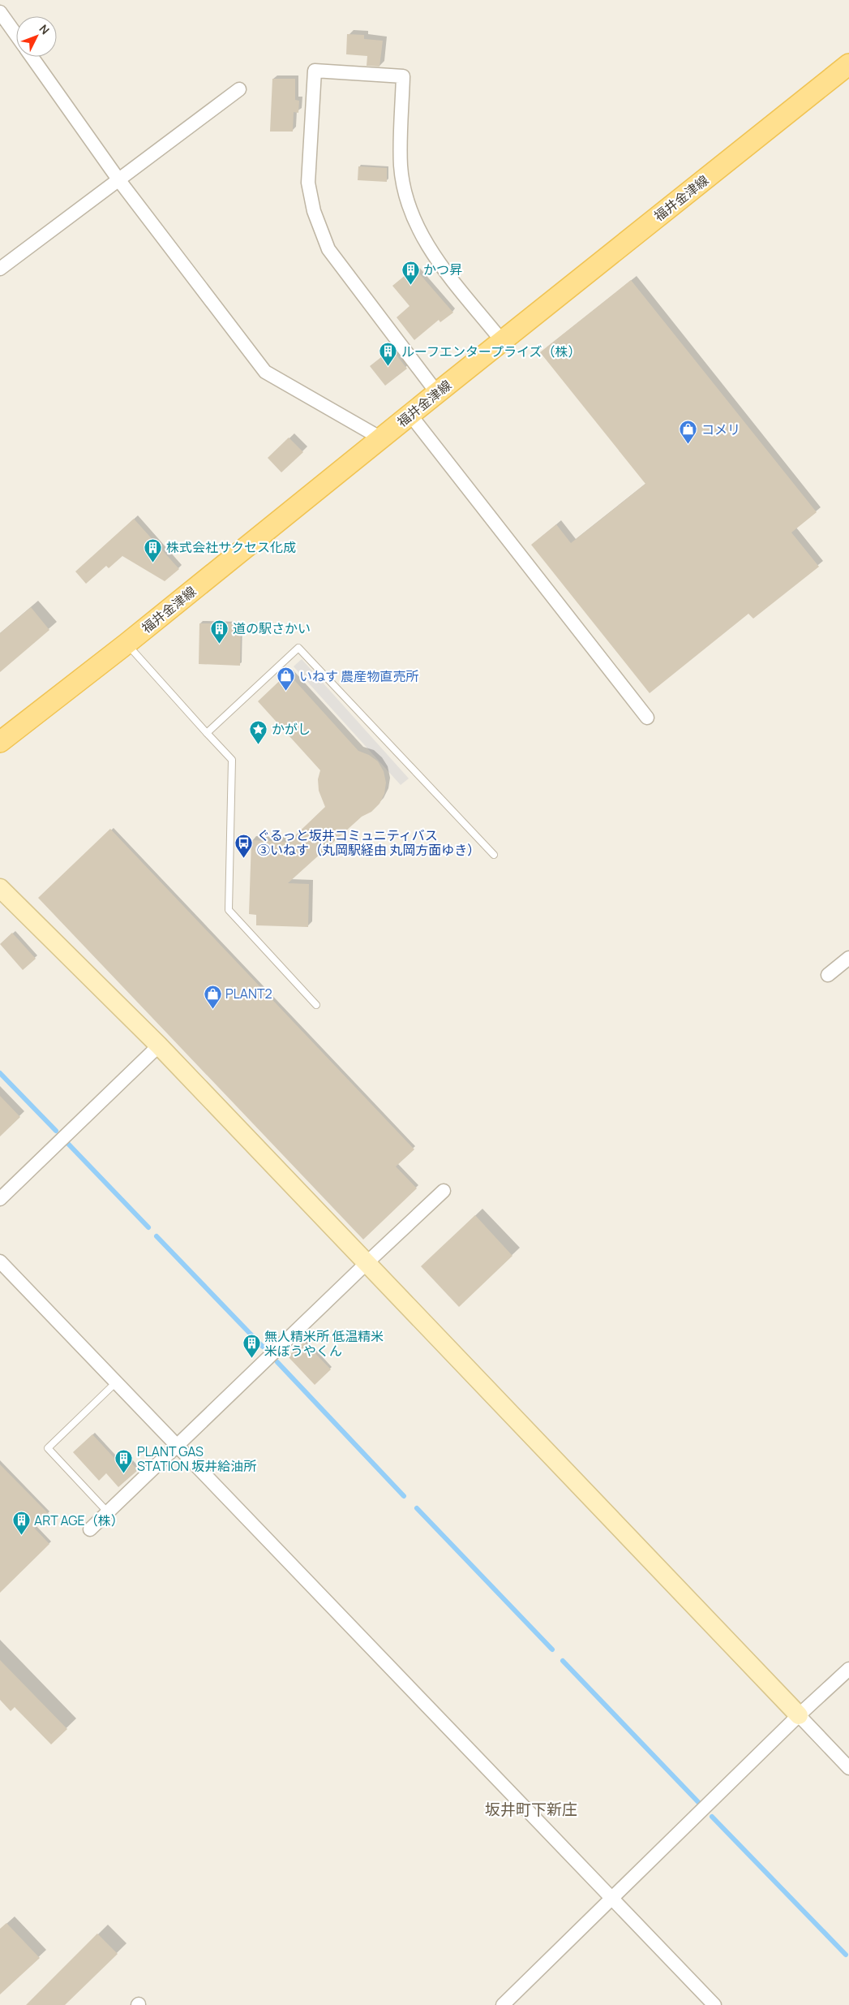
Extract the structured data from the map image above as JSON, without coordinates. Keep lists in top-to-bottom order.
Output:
{
  "streets": {
    "main road": ["福井金津線"]
  },
  "districts": ["坂井町下新庄"],
  "places": {
    "building": [
      "かつ昇",
      "ルーフエンタープライズ（株）",
      "株式会社サクセス化成",
      "道の駅さかい",
      "無人精米所 低温精米 米ぼうやくん",
      "PLANT GAS STATION 坂井給油所",
      "ART AGE（株）"
    ],
    "shop": ["コメリ", "いねす 農産物直売所", "PLANT2"],
    "place": ["かがし"],
    "bus stop": ["ぐるっと坂井コミュニティバス ③いねす（丸岡駅経由 丸岡方面ゆき）"]
  },
  "north": "top right"
}
